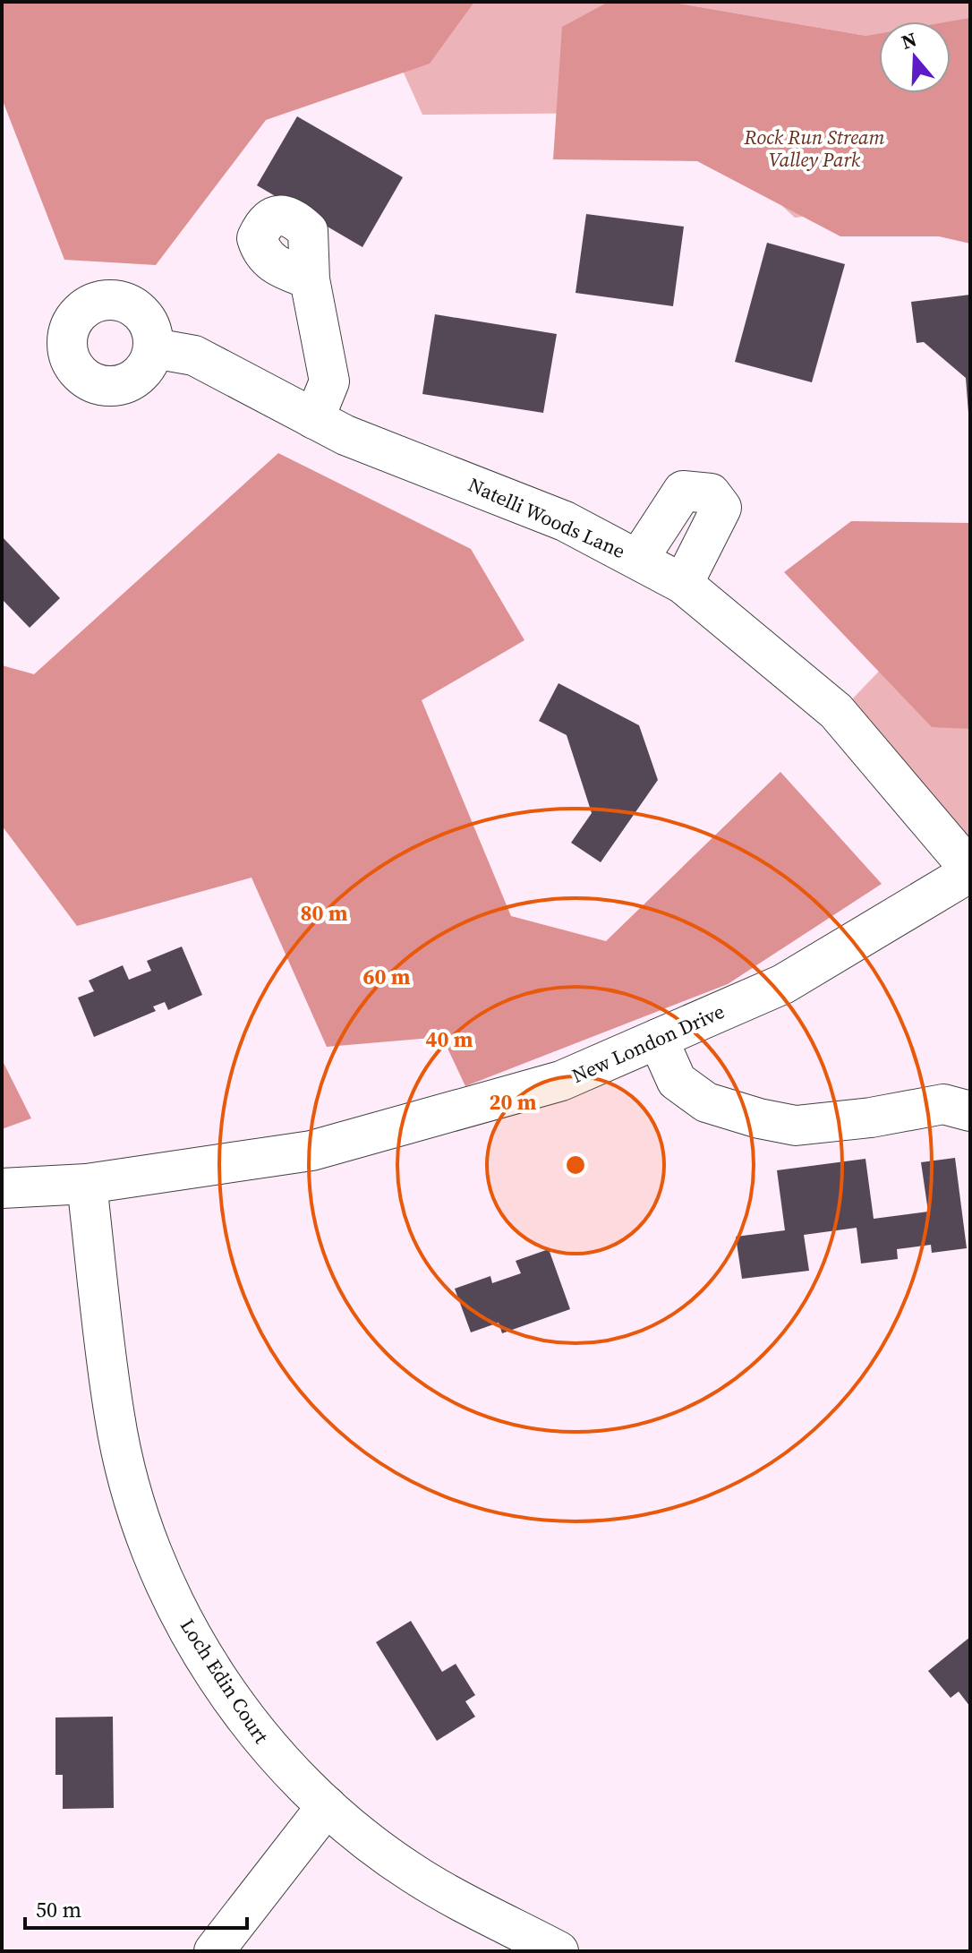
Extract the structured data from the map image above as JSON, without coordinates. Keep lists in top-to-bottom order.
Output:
{
  "streets": {
    "street": ["Natelli Woods Lane", "New London Drive", "Loch Edin Court"]
  },
  "crossings": [
    ["Natelli Woods Lane", "New London Drive"],
    ["New London Drive", "Loch Edin Court"]
  ],
  "parks": ["Rock Run Stream Valley Park"],
  "scale_bar": "50 m",
  "north": "top",
  "rings": [
    "80 m",
    "60 m",
    "40 m",
    "20 m"
  ]
}
